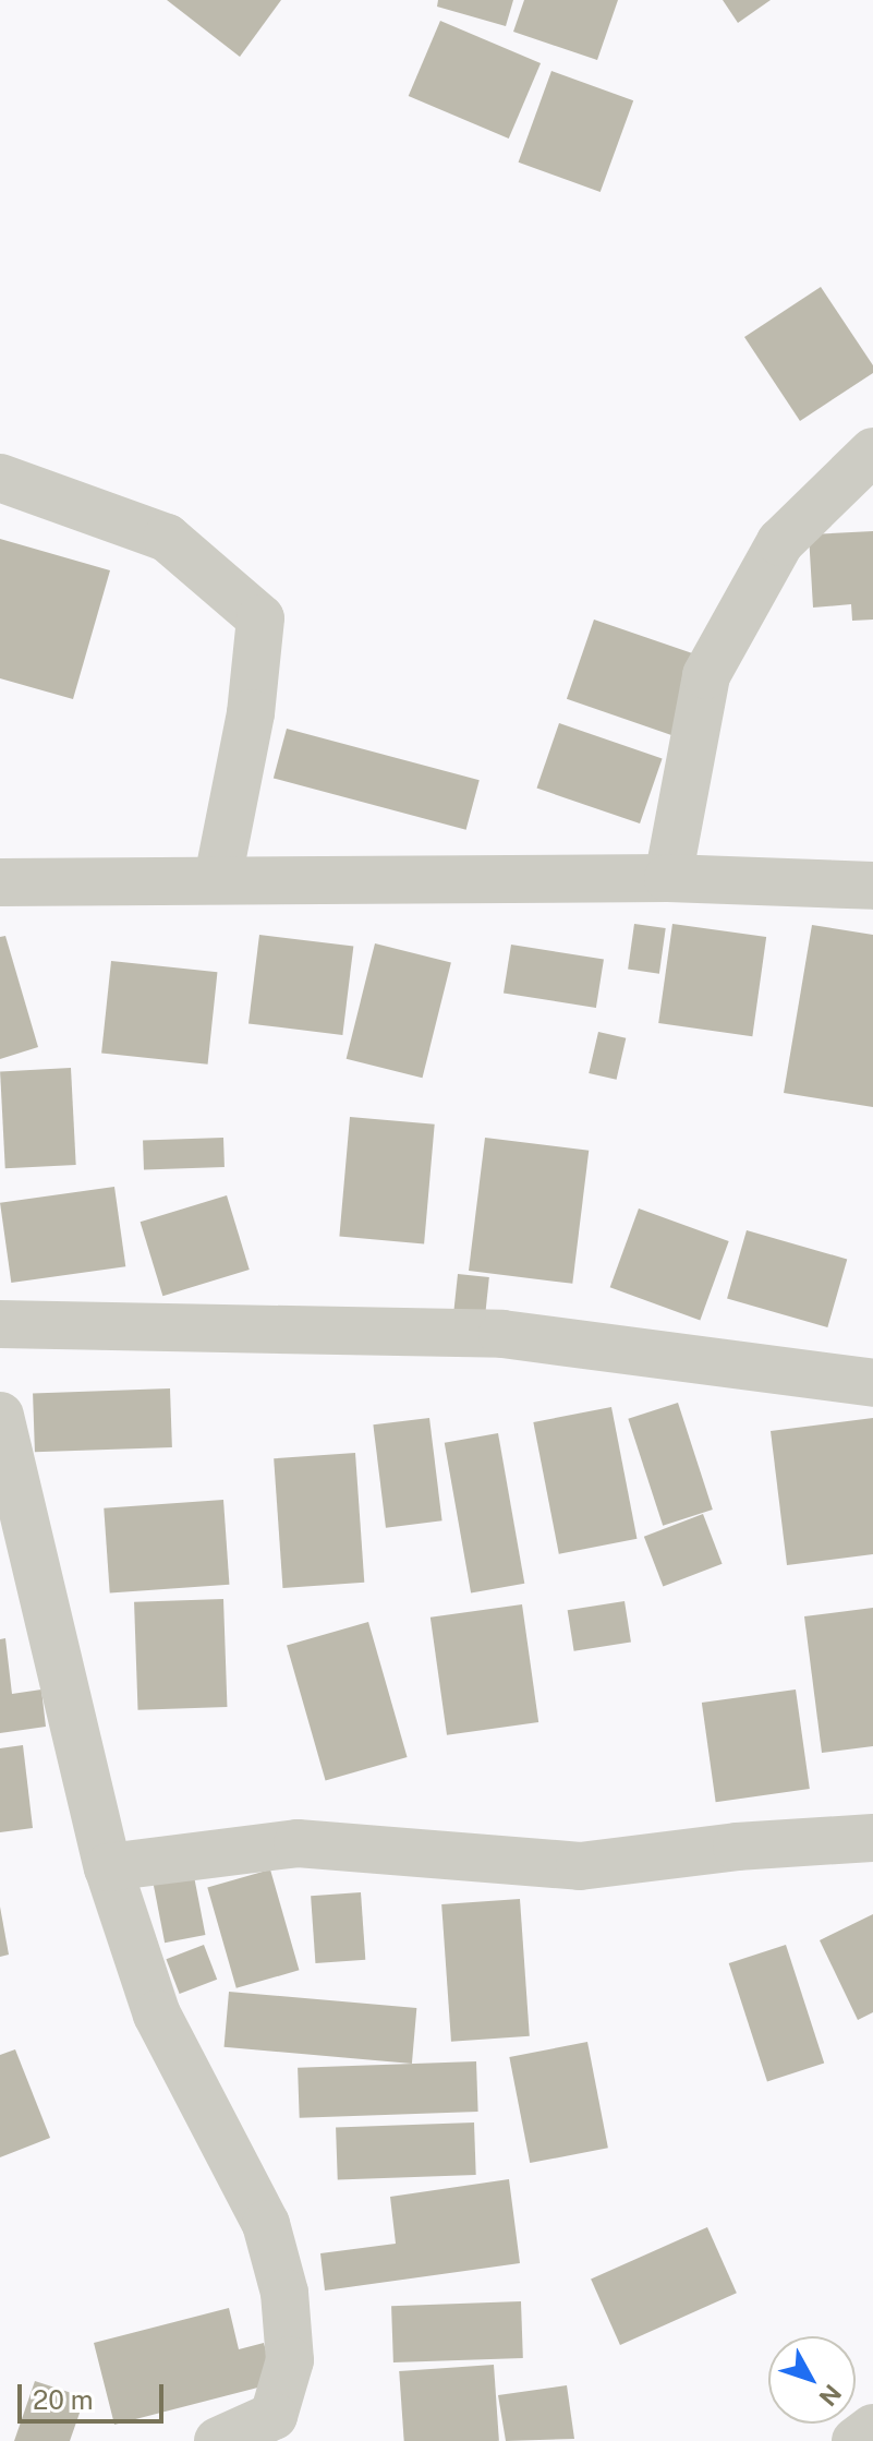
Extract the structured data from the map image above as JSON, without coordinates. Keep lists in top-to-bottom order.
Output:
{
  "scale_bar": "20 m",
  "north": "bottom right"
}
